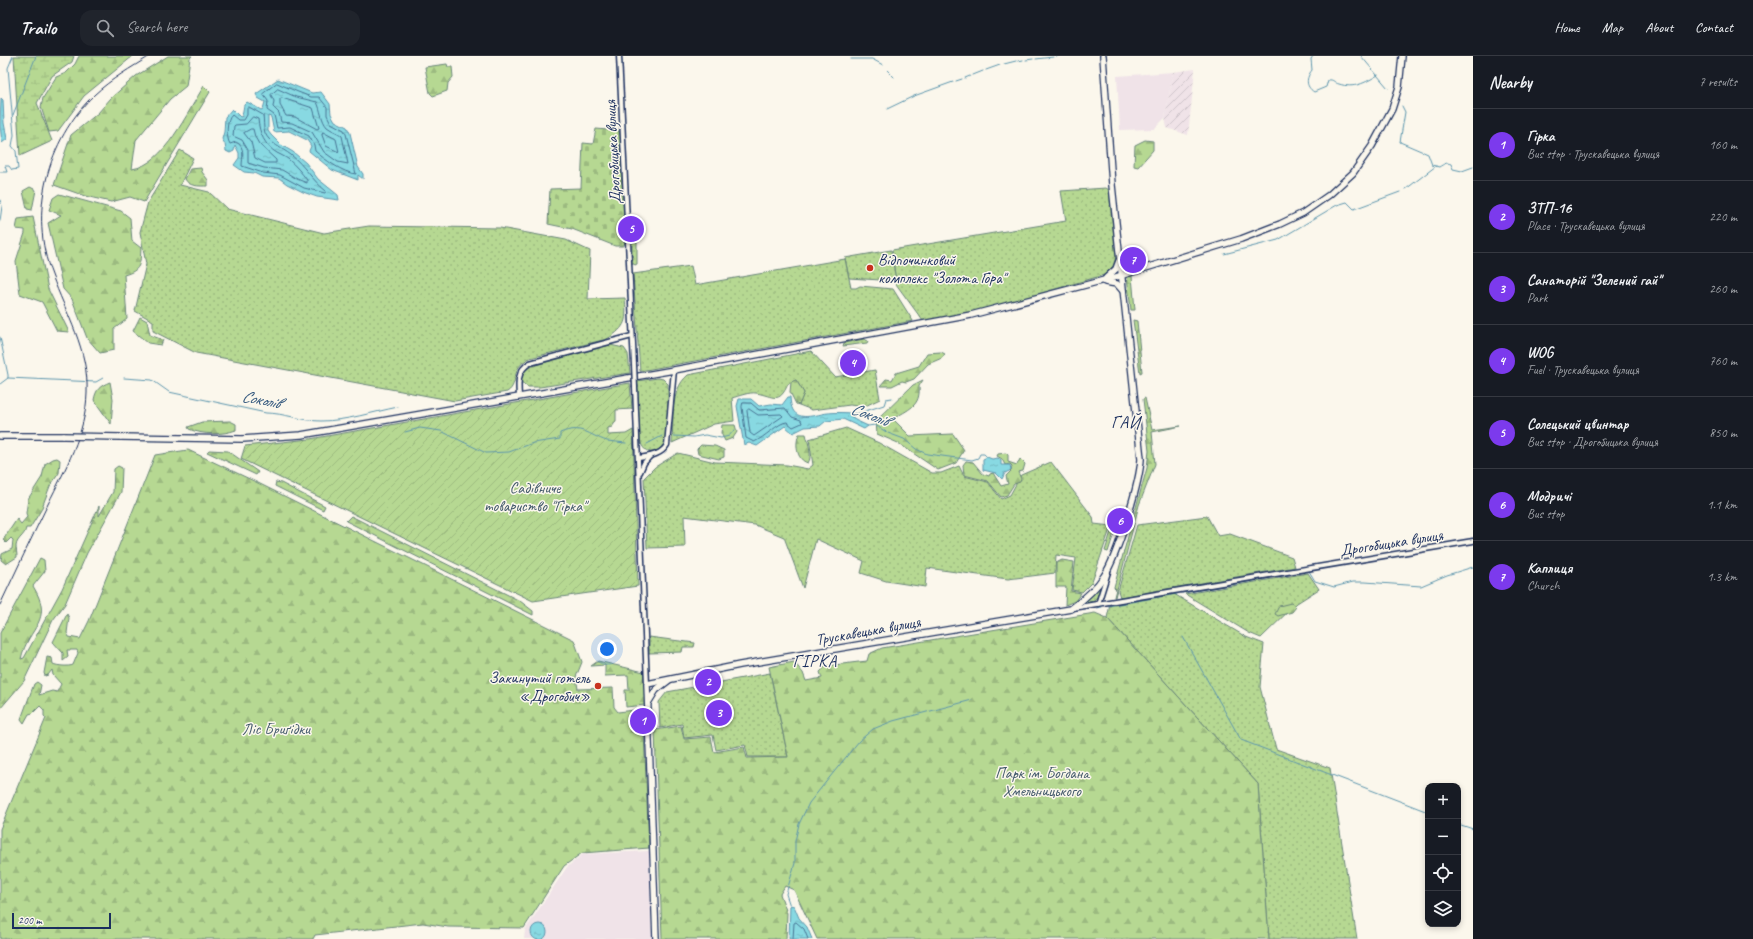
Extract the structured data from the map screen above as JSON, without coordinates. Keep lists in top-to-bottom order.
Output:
{
  "streets": {
    "main road": ["Трускавецька вулиця"],
    "street": ["Дрогобицька вулиця"]
  },
  "crossings": [
    ["Дрогобицька вулиця", "Трускавецька вулиця"]
  ],
  "districts": ["ГАЙ", "ГІРКА"],
  "water": ["Соколів"],
  "parks": ["Садівниче товариство \"Гірка\"", "Ліс Бриґідки", "Парк ім. Богдана Хмельницького"],
  "places": ["Відпочинковий комплекс \"Золота Гора\"", "Закинутий готель «Дрогобич»"],
  "scale_bar": "200 m",
  "page": {
    "header": "Trailo",
    "search": "Search here",
    "nav": [
      "Home",
      "Map",
      "About",
      "Contact"
    ],
    "heading": ["Nearby", "7 results"],
    "list": [
      {
        "mark": "1",
        "name": "Гірка",
        "note": "Bus stop · Трускавецька вулиця",
        "value": "160 m"
      },
      {
        "mark": "2",
        "name": "ЗТП-16",
        "note": "Place · Трускавецька вулиця",
        "value": "220 m"
      },
      {
        "mark": "3",
        "name": "Санаторій \"Зелений гай\"",
        "note": "Park",
        "value": "260 m"
      },
      {
        "mark": "4",
        "name": "WOG",
        "note": "Fuel · Трускавецька вулиця",
        "value": "760 m"
      },
      {
        "mark": "5",
        "name": "Солецький цвинтар",
        "note": "Bus stop · Дрогобицька вулиця",
        "value": "850 m"
      },
      {
        "mark": "6",
        "name": "Модричі",
        "note": "Bus stop",
        "value": "1.1 km"
      },
      {
        "mark": "7",
        "name": "Каплиця",
        "note": "Church",
        "value": "1.3 km"
      }
    ],
    "pins": [
      "5",
      "7",
      "4",
      "6",
      "2",
      "3",
      "1"
    ],
    "map_buttons": ["+", "−"],
    "scale": "200 m"
  }
}
